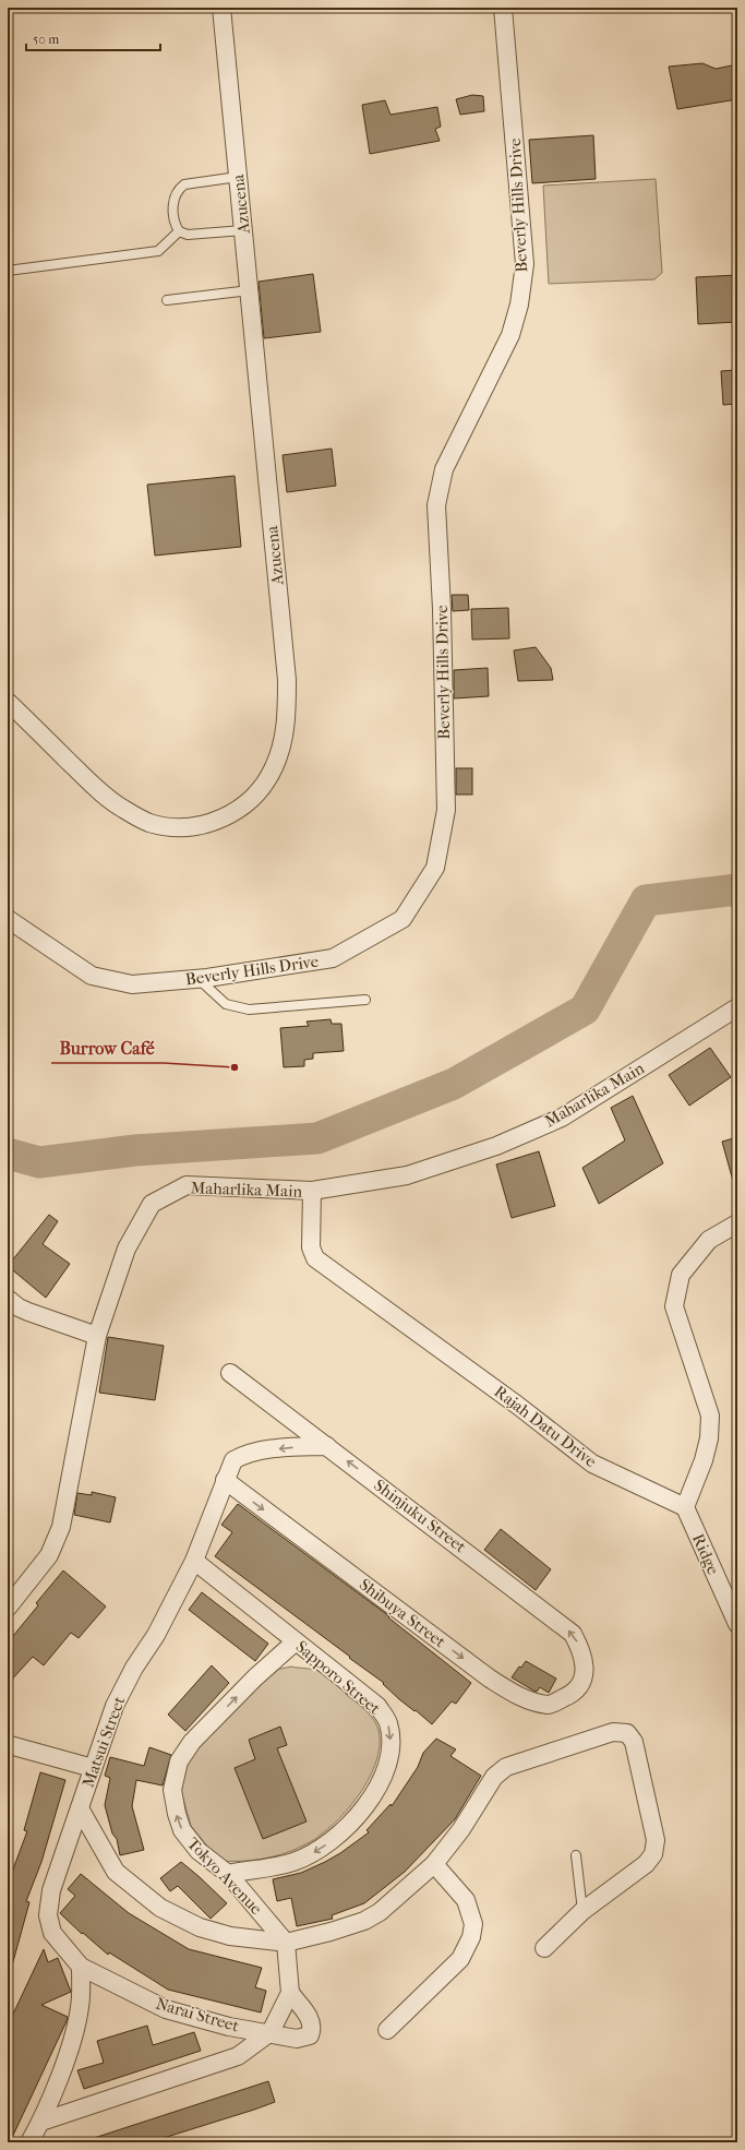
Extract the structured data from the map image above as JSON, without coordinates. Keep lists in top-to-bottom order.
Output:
{
  "streets": {
    "street": [
      "Azucena",
      "Beverly Hills Drive",
      "Maharlika Main",
      "Rajah Datu Drive",
      "Shinjuku Street",
      "Ridge",
      "Shibuya Street",
      "Sapporo Street",
      "Matsui Street",
      "Tokyo Avenue",
      "Narai Street"
    ]
  },
  "crossings": [
    ["Maharlika Main", "Rajah Datu Drive"],
    ["Rajah Datu Drive", "Ridge"],
    ["Shinjuku Street", "Shibuya Street"],
    ["Shinjuku Street", "Matsui Street"],
    ["Shibuya Street", "Matsui Street"],
    ["Sapporo Street", "Matsui Street"],
    ["Sapporo Street", "Tokyo Avenue"],
    ["Matsui Street", "Narai Street"]
  ],
  "one_way": ["Shinjuku Street", "Shibuya Street", "Tokyo Avenue"],
  "places": ["Burrow Café"],
  "scale_bar": "50 m"
}
